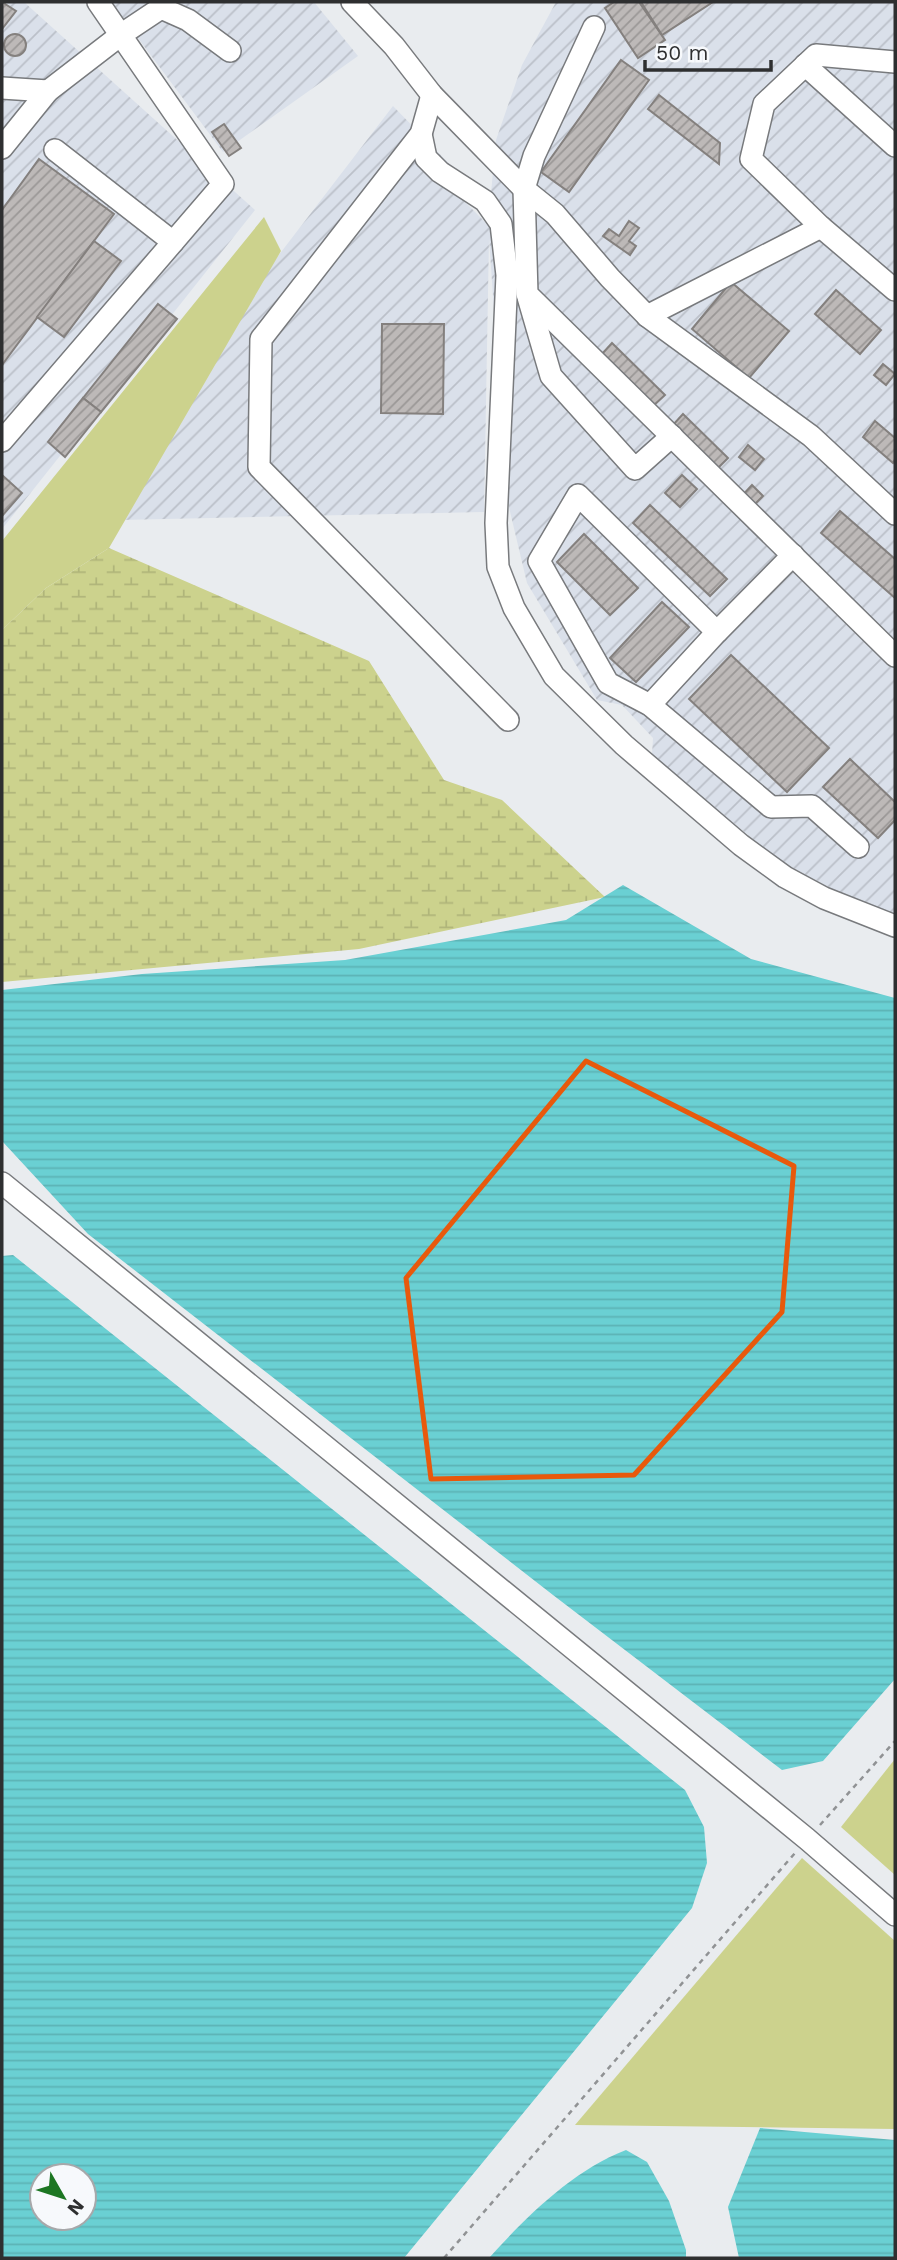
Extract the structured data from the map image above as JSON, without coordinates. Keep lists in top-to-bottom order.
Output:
{
  "scale_bar": "50 m",
  "north": "bottom right"
}
